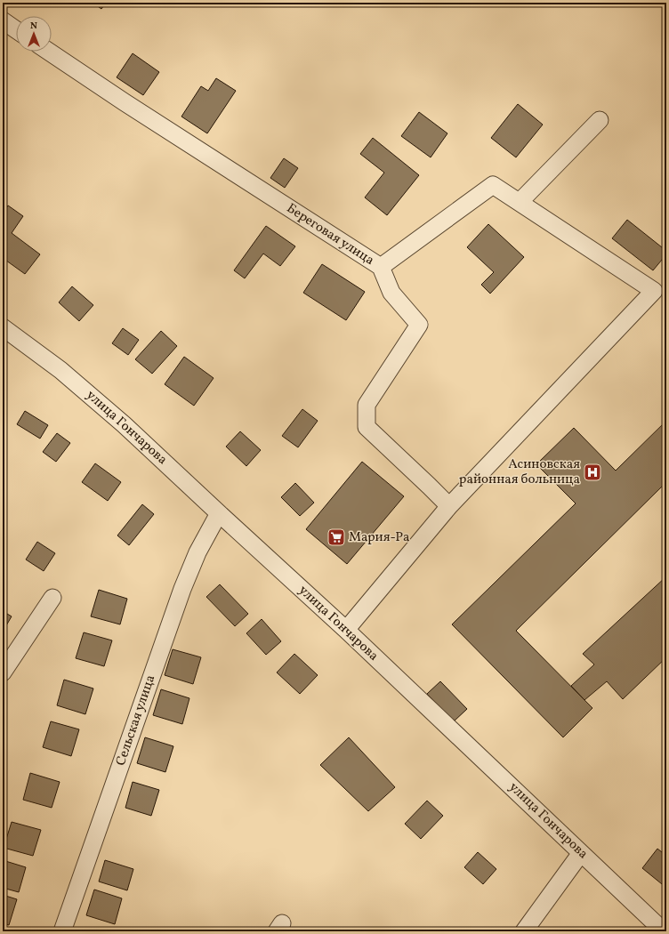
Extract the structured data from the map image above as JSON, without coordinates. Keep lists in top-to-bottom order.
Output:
{
  "streets": {
    "street": ["Береговая улица", "улица Гончарова", "Сельская улица"]
  },
  "crossings": [
    ["улица Гончарова", "Сельская улица"]
  ],
  "places": {
    "hospital": ["Асиновская районная больница"],
    "supermarket": ["Мария-Ра"]
  },
  "north": "top"
}
